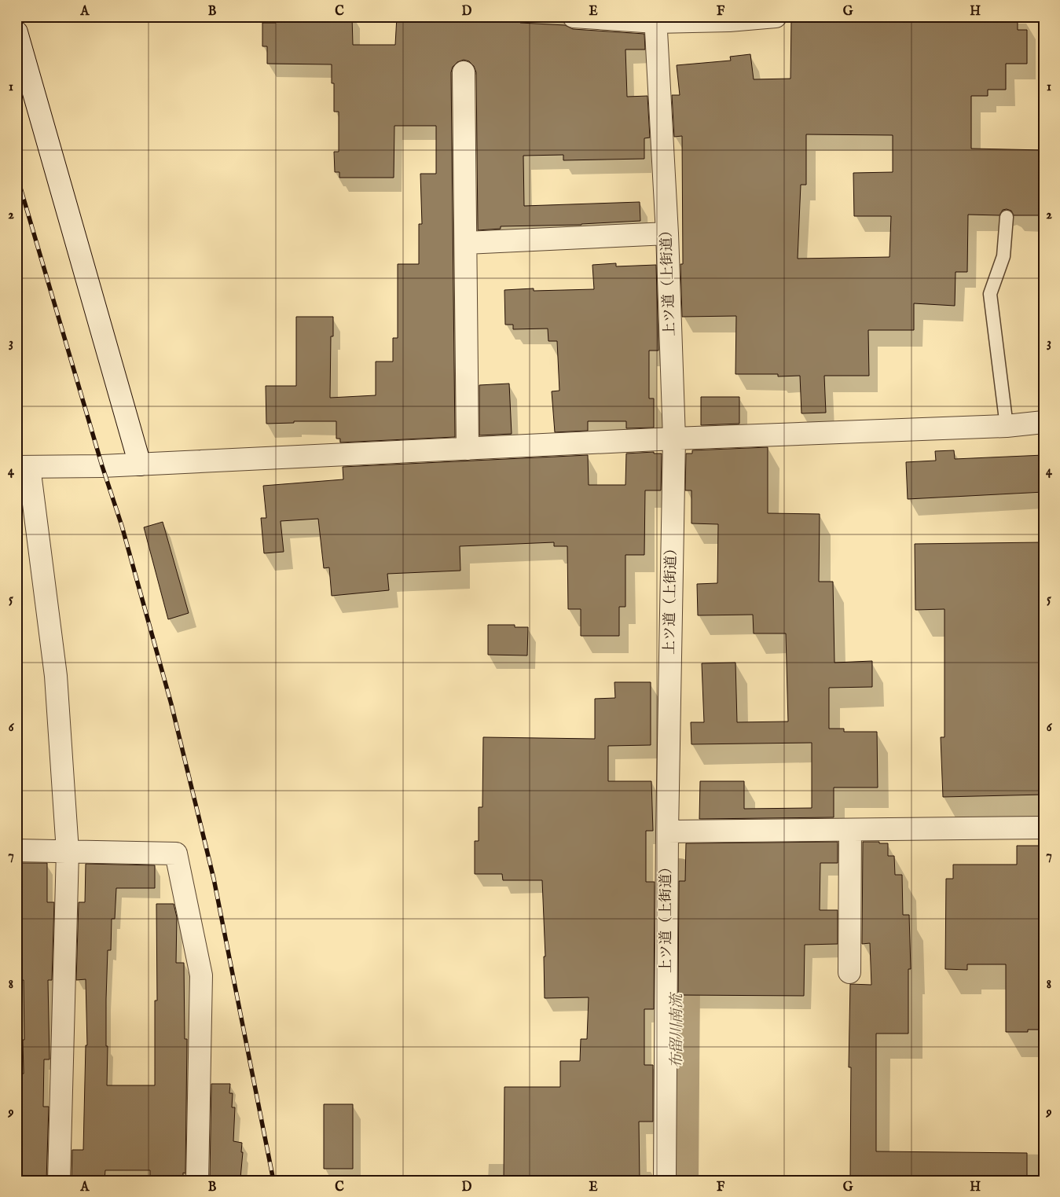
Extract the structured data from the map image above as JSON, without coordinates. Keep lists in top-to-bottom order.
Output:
{
  "streets": {
    "street": ["上ツ道（上街道）"]
  },
  "water": ["布留川南流"],
  "grid": {
    "columns": [
      "A",
      "B",
      "C",
      "D",
      "E",
      "F",
      "G",
      "H"
    ],
    "rows": [
      "1",
      "2",
      "3",
      "4",
      "5",
      "6",
      "7",
      "8",
      "9"
    ]
  }
}
